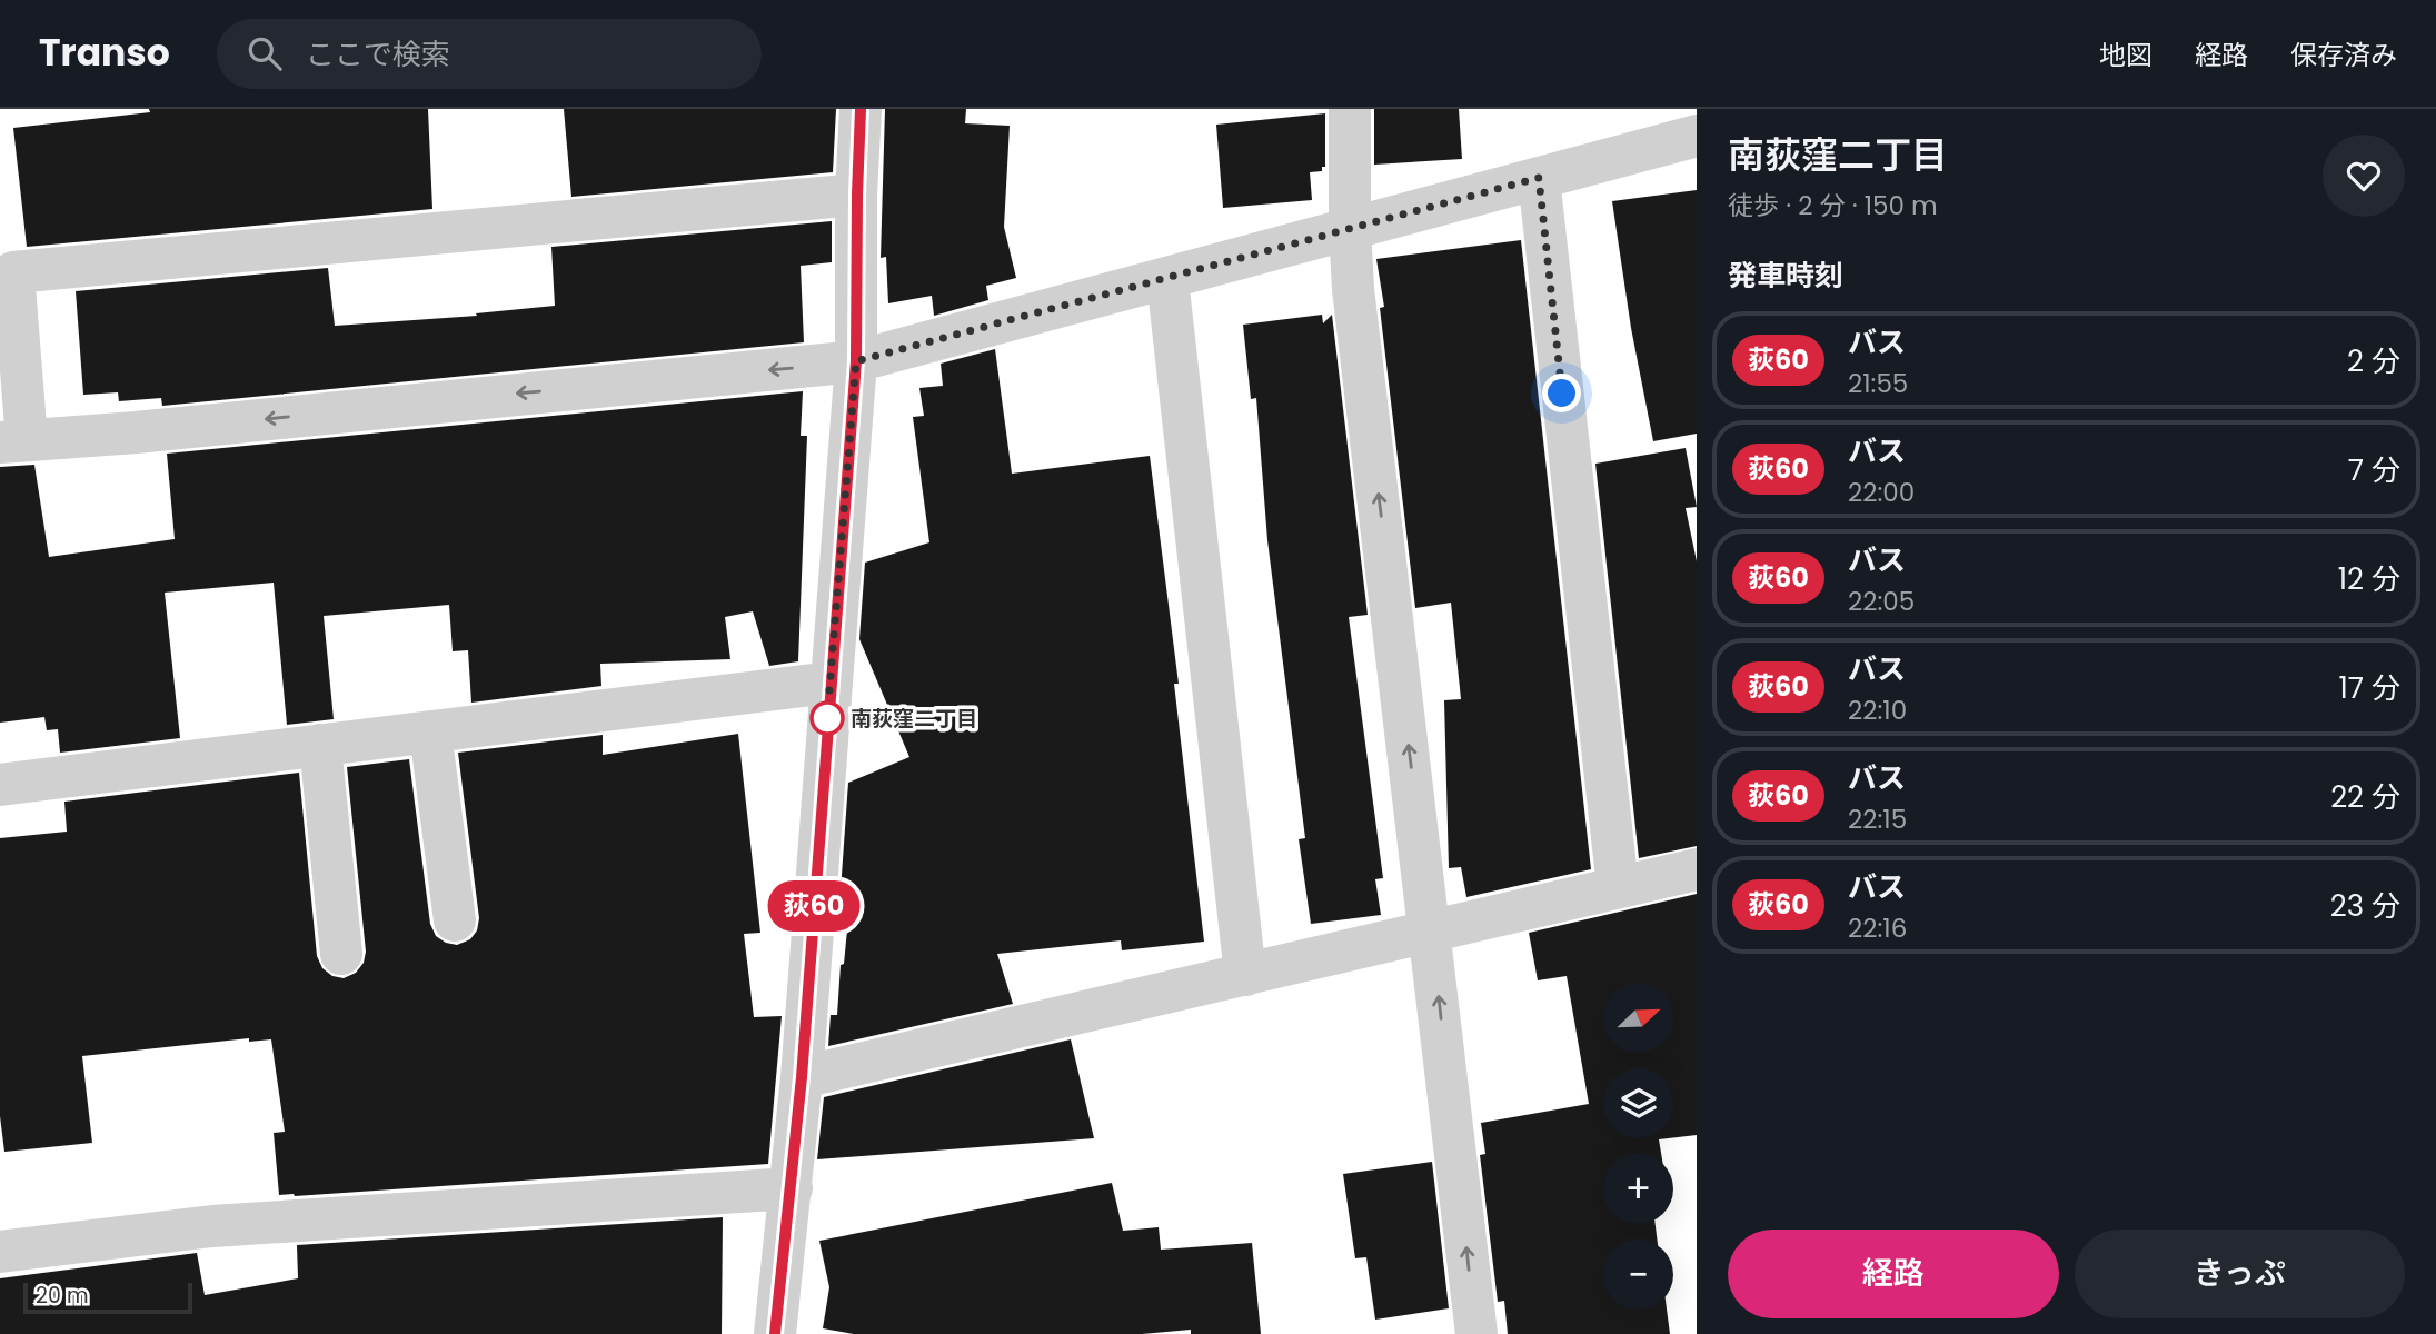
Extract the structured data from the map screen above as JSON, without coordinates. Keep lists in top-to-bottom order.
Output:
{
  "places": ["南荻窪二丁目"],
  "lines": ["bus line 荻60"],
  "scale_bar": "20 m",
  "north": "top right",
  "page": {
    "header": "Transo",
    "search": "ここで検索",
    "nav": ["地図", "経路", "保存済み"],
    "on_map": "荻60",
    "heading": [
      ["南荻窪二丁目", "徒歩 · 2 分 · 150 m"],
      "発車時刻"
    ],
    "list": [
      {
        "mark": "荻60",
        "name": "バス",
        "note": "21:55",
        "value": "2 分"
      },
      {
        "mark": "荻60",
        "name": "バス",
        "note": "22:00",
        "value": "7 分"
      },
      {
        "mark": "荻60",
        "name": "バス",
        "note": "22:05",
        "value": "12 分"
      },
      {
        "mark": "荻60",
        "name": "バス",
        "note": "22:10",
        "value": "17 分"
      },
      {
        "mark": "荻60",
        "name": "バス",
        "note": "22:15",
        "value": "22 分"
      },
      {
        "mark": "荻60",
        "name": "バス",
        "note": "22:16",
        "value": "23 分"
      }
    ],
    "map_buttons": ["+", "−"],
    "buttons": ["経路", "きっぷ"],
    "scale": "20 m"
  }
}
